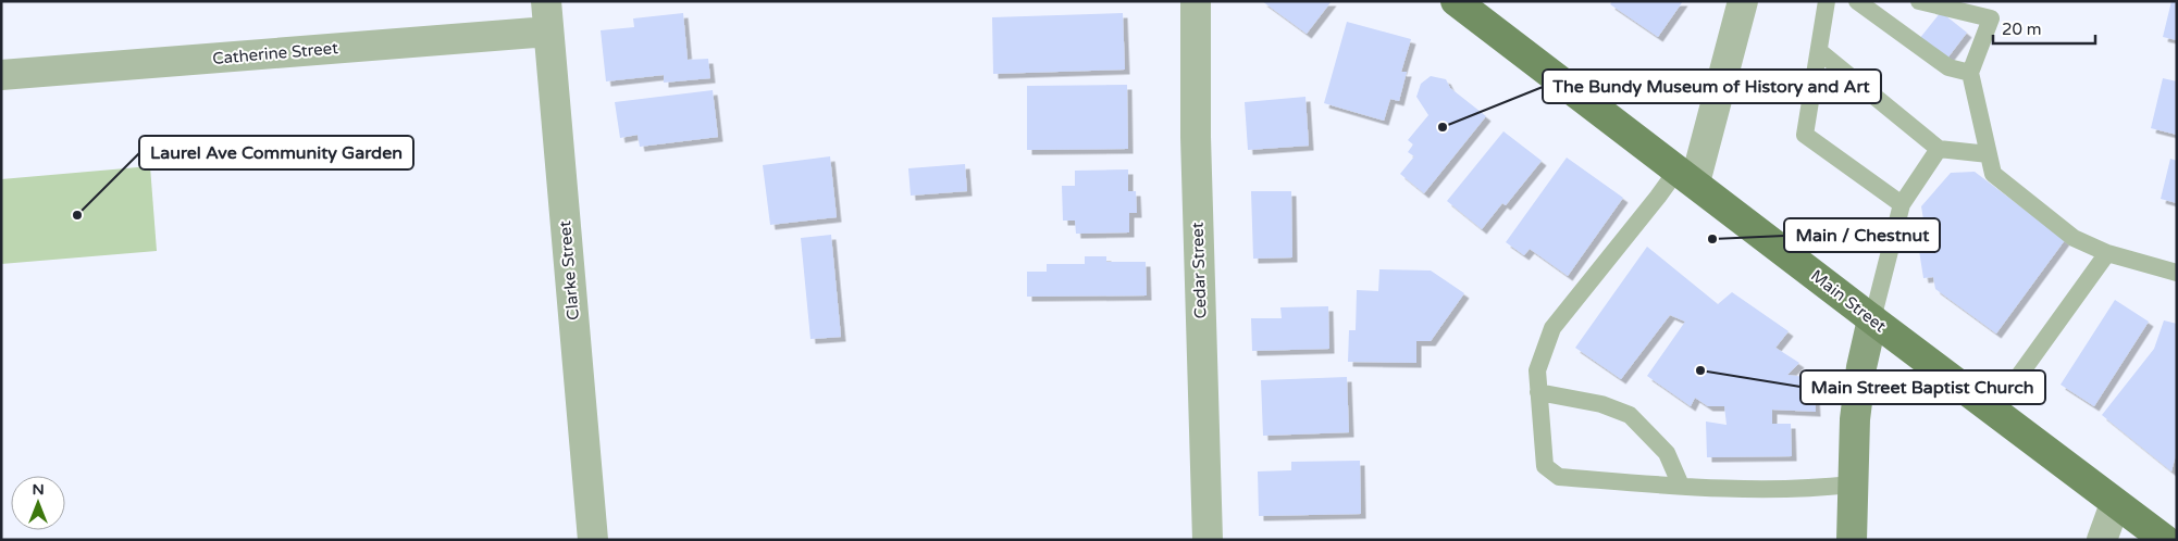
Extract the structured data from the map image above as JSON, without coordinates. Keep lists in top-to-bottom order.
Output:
{
  "streets": {
    "main road": ["Main Street"],
    "street": ["Catherine Street", "Clarke Street", "Cedar Street"]
  },
  "crossings": [
    ["Catherine Street", "Clarke Street"]
  ],
  "places": [
    "The Bundy Museum of History and Art",
    "Laurel Ave Community Garden",
    "Main / Chestnut",
    "Main Street Baptist Church"
  ],
  "scale_bar": "20 m",
  "north": "top"
}
